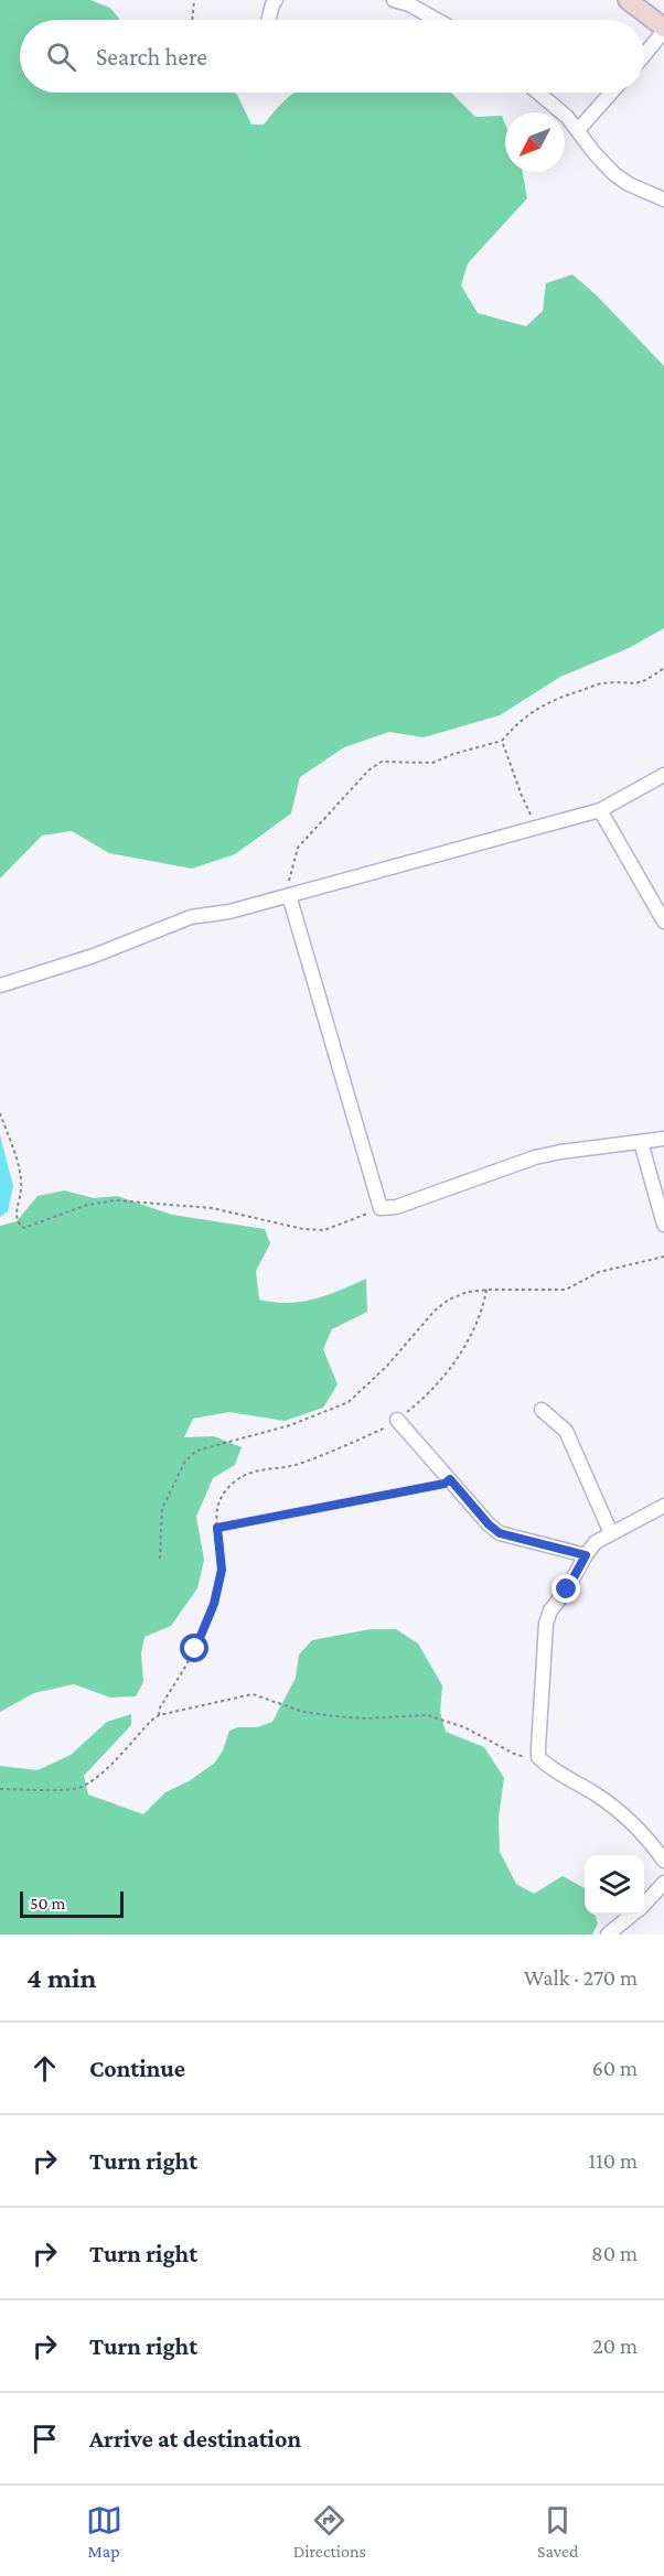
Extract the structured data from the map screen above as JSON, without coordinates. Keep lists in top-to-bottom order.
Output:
{
  "scale_bar": "50 m",
  "north": "bottom left",
  "page": {
    "search": "Search here",
    "scale": "50 m",
    "heading": ["4 min", "Walk · 270 m"],
    "list": [
      ["Continue", "60 m"],
      ["Turn right", "110 m"],
      ["Turn right", "80 m"],
      ["Turn right", "20 m"],
      "Arrive at destination"
    ],
    "nav": ["Map", "Directions", "Saved"]
  }
}
